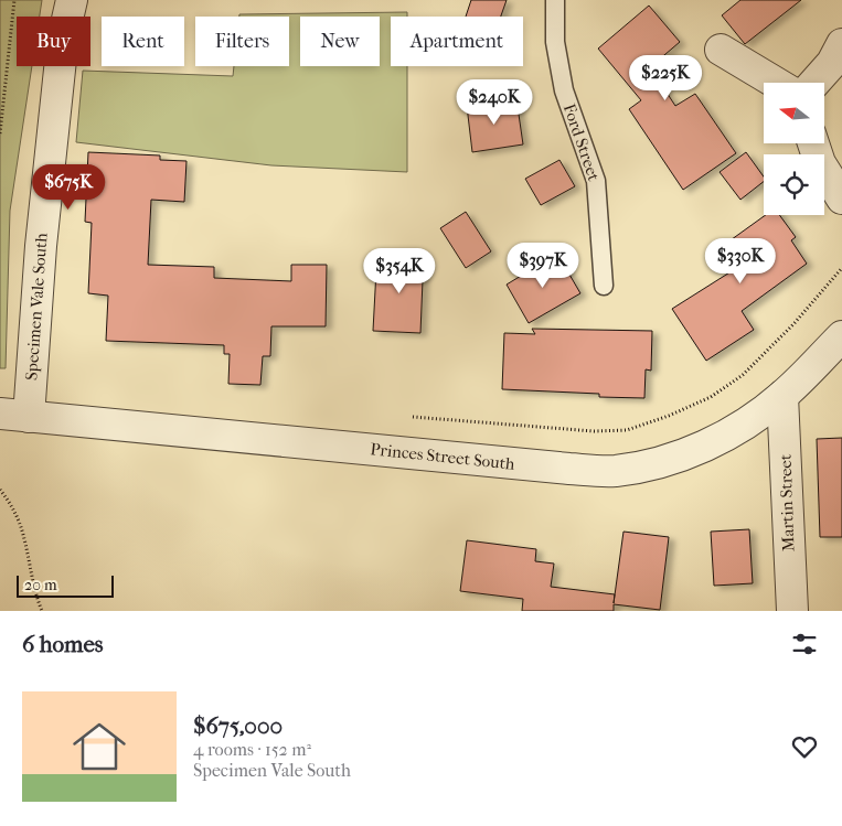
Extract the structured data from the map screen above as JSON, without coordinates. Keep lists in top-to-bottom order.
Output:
{
  "streets": {
    "street": ["Specimen Vale South", "Princes Street South", "Martin Street"],
    "lane": ["Ford Street"]
  },
  "crossings": [
    ["Specimen Vale South", "Princes Street South"],
    ["Princes Street South", "Martin Street"]
  ],
  "scale_bar": "20 m",
  "north": "left",
  "page": {
    "chip": [
      "Buy",
      "Rent",
      "Filters",
      "New",
      "Apartment"
    ],
    "price": [
      "$225K",
      "$240K",
      "$675K",
      "$330K",
      "$397K",
      "$354K"
    ],
    "scale": "20 m",
    "heading": "6 homes",
    "list": [
      {
        "name": "$675,000",
        "note": "4 rooms · 152 m² · Specimen Vale South"
      }
    ]
  }
}
